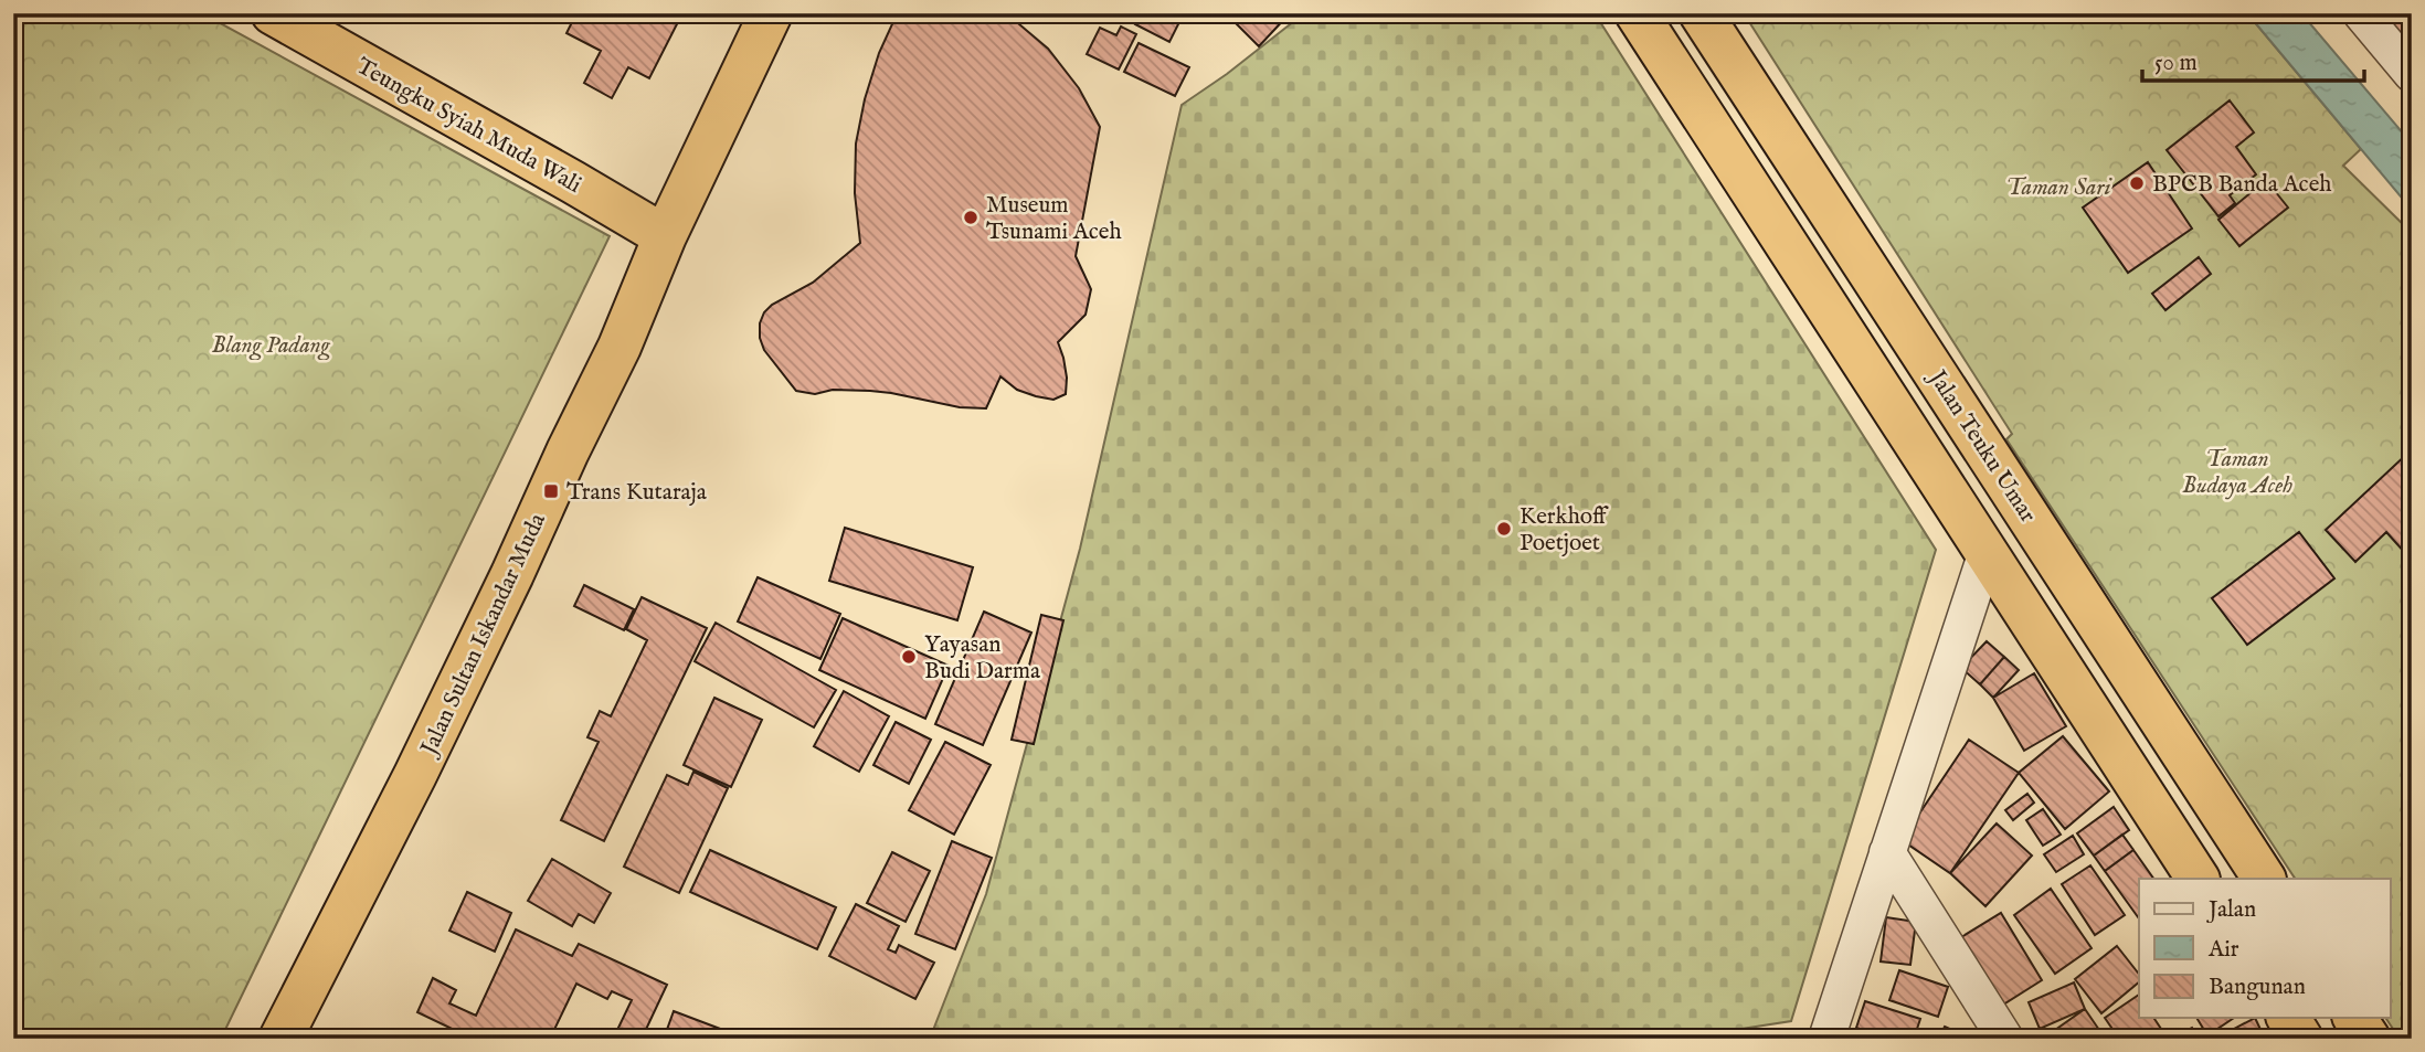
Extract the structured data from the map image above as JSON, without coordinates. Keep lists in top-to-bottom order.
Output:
{
  "streets": {
    "highway": ["Teungku Syiah Muda Wali", "Jalan Teuku Umar", "Jalan Sultan Iskandar Muda"]
  },
  "crossings": [
    ["Teungku Syiah Muda Wali", "Jalan Sultan Iskandar Muda"]
  ],
  "parks": ["Taman Sari", "Blang Padang", "Taman Budaya Aceh"],
  "places": {
    "other": [
      "BPCB Banda Aceh",
      "Museum Tsunami Aceh",
      "Kerkhoff Poetjoet",
      "Yayasan Budi Darma"
    ],
    "transit": ["Trans Kutaraja"]
  },
  "legend": ["Jalan", "Air", "Bangunan"],
  "scale_bar": "50 m"
}
